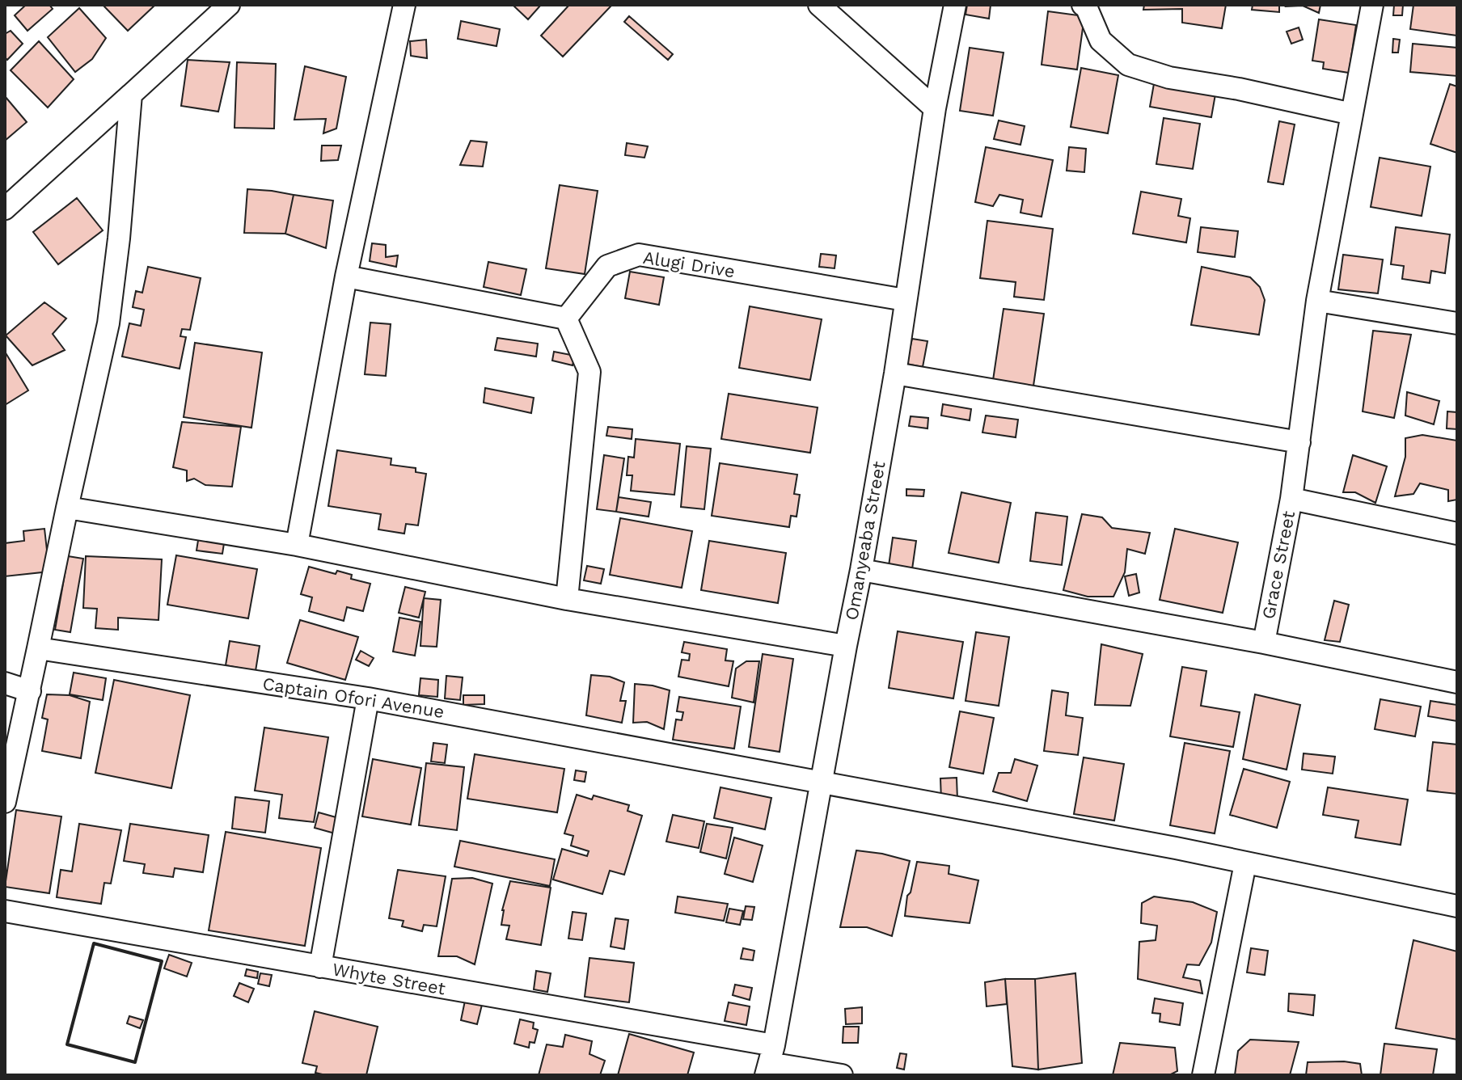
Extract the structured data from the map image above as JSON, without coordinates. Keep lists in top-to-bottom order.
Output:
{
  "streets": {
    "street": [
      "Alugi Drive",
      "Omanyeaba Street",
      "Grace Street",
      "Captain Ofori Avenue",
      "Whyte Street"
    ]
  },
  "crossings": [
    ["Alugi Drive", "Omanyeaba Street"],
    ["Omanyeaba Street", "Grace Street"],
    ["Omanyeaba Street", "Captain Ofori Avenue"],
    ["Omanyeaba Street", "Whyte Street"]
  ]
}
